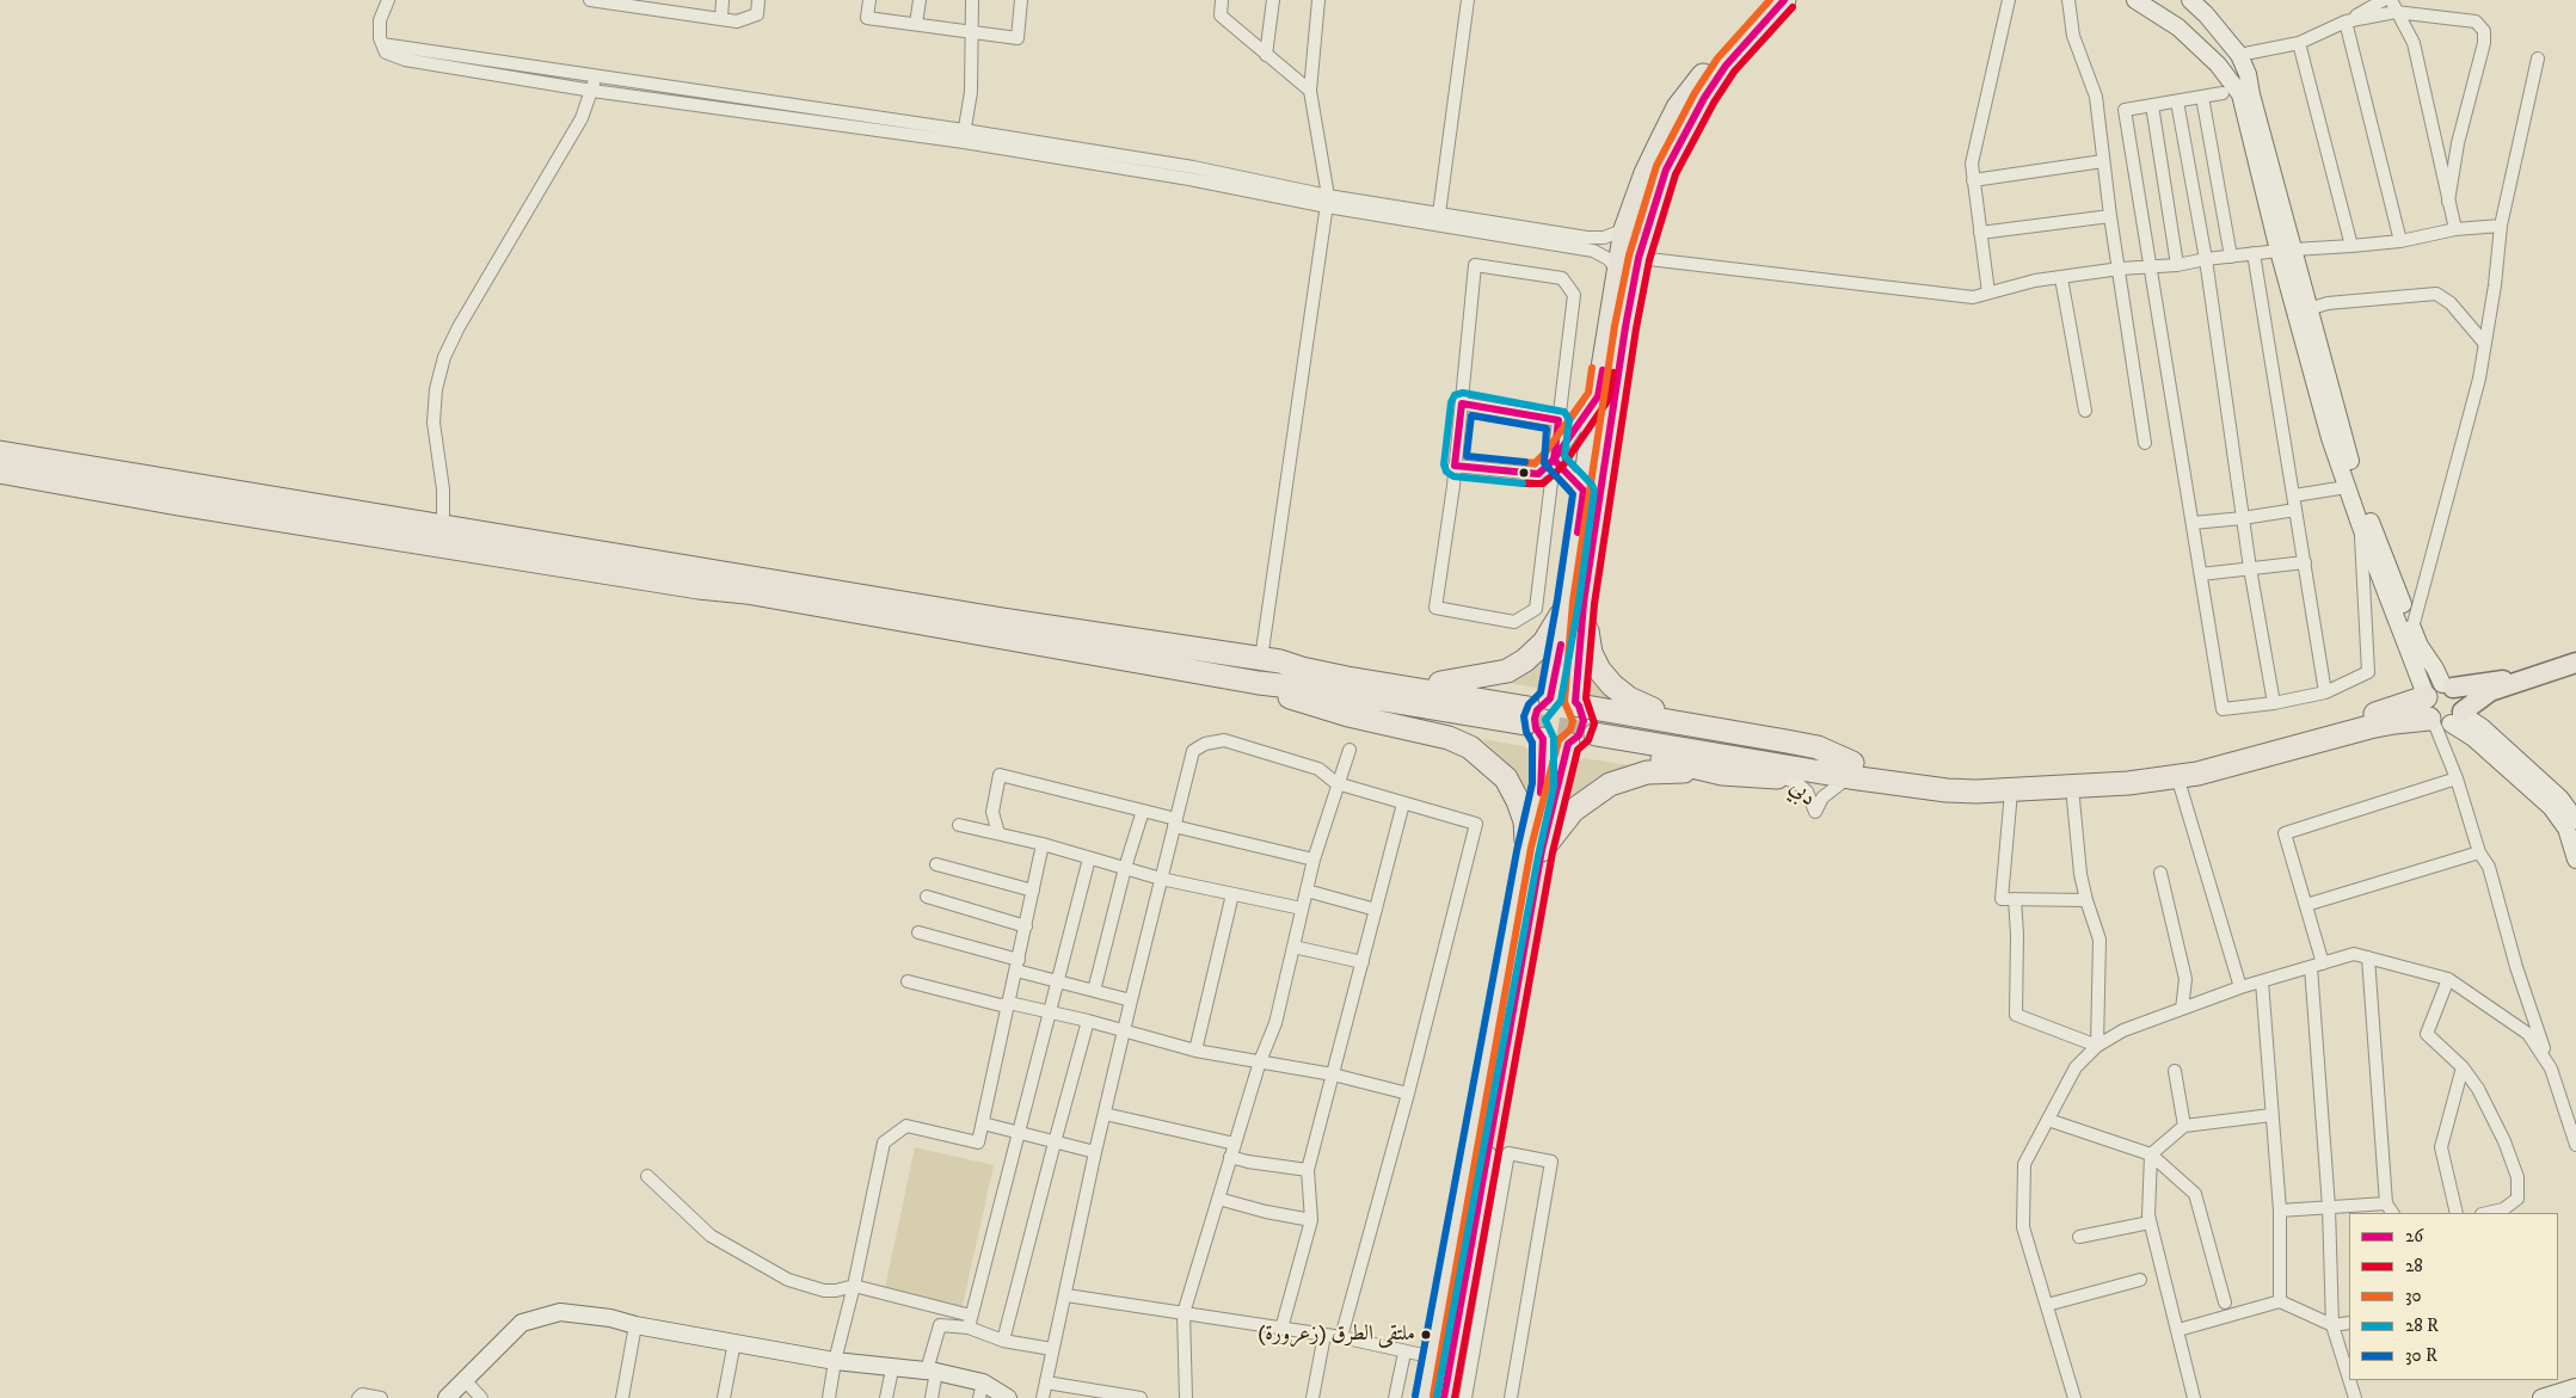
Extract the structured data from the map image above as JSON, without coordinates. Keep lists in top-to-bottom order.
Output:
{
  "streets": {
    "street": ["دبي"]
  },
  "places": ["ملتقى الطرق (زعرورة)"],
  "lines": ["transit line 26", "transit line 30", "transit line 28"],
  "legend": [
    "26",
    "28",
    "30",
    "28 R",
    "30 R"
  ]
}
